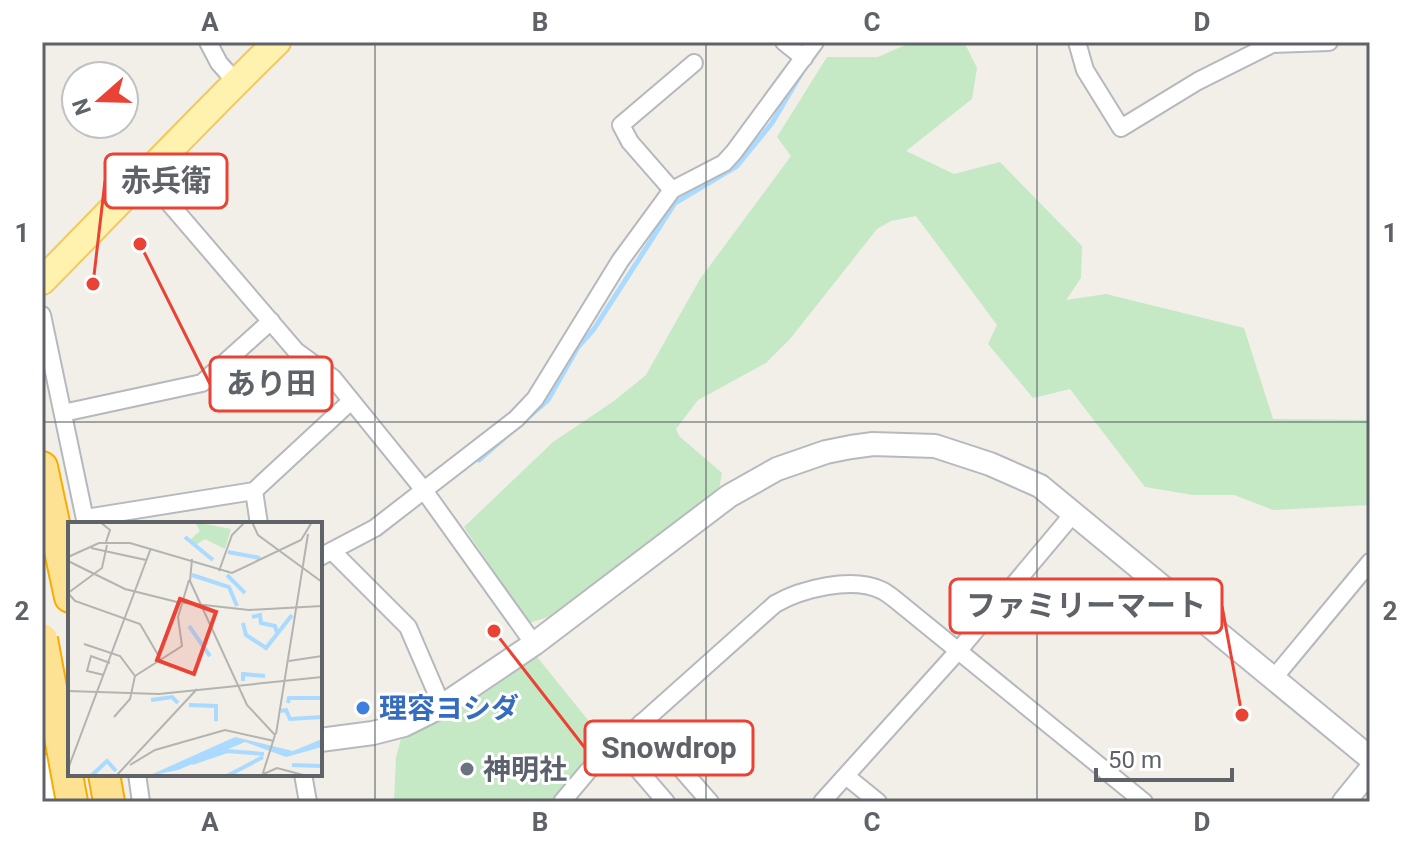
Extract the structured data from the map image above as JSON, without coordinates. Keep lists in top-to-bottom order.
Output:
{
  "places": [
    "あり田",
    "赤兵衛",
    "Snowdrop",
    "理容ヨシダ",
    "ファミリーマート",
    "神明社"
  ],
  "scale_bar": "50 m",
  "north": "left",
  "grid": {
    "columns": [
      "A",
      "B",
      "C",
      "D"
    ],
    "rows": ["1", "2"]
  }
}
